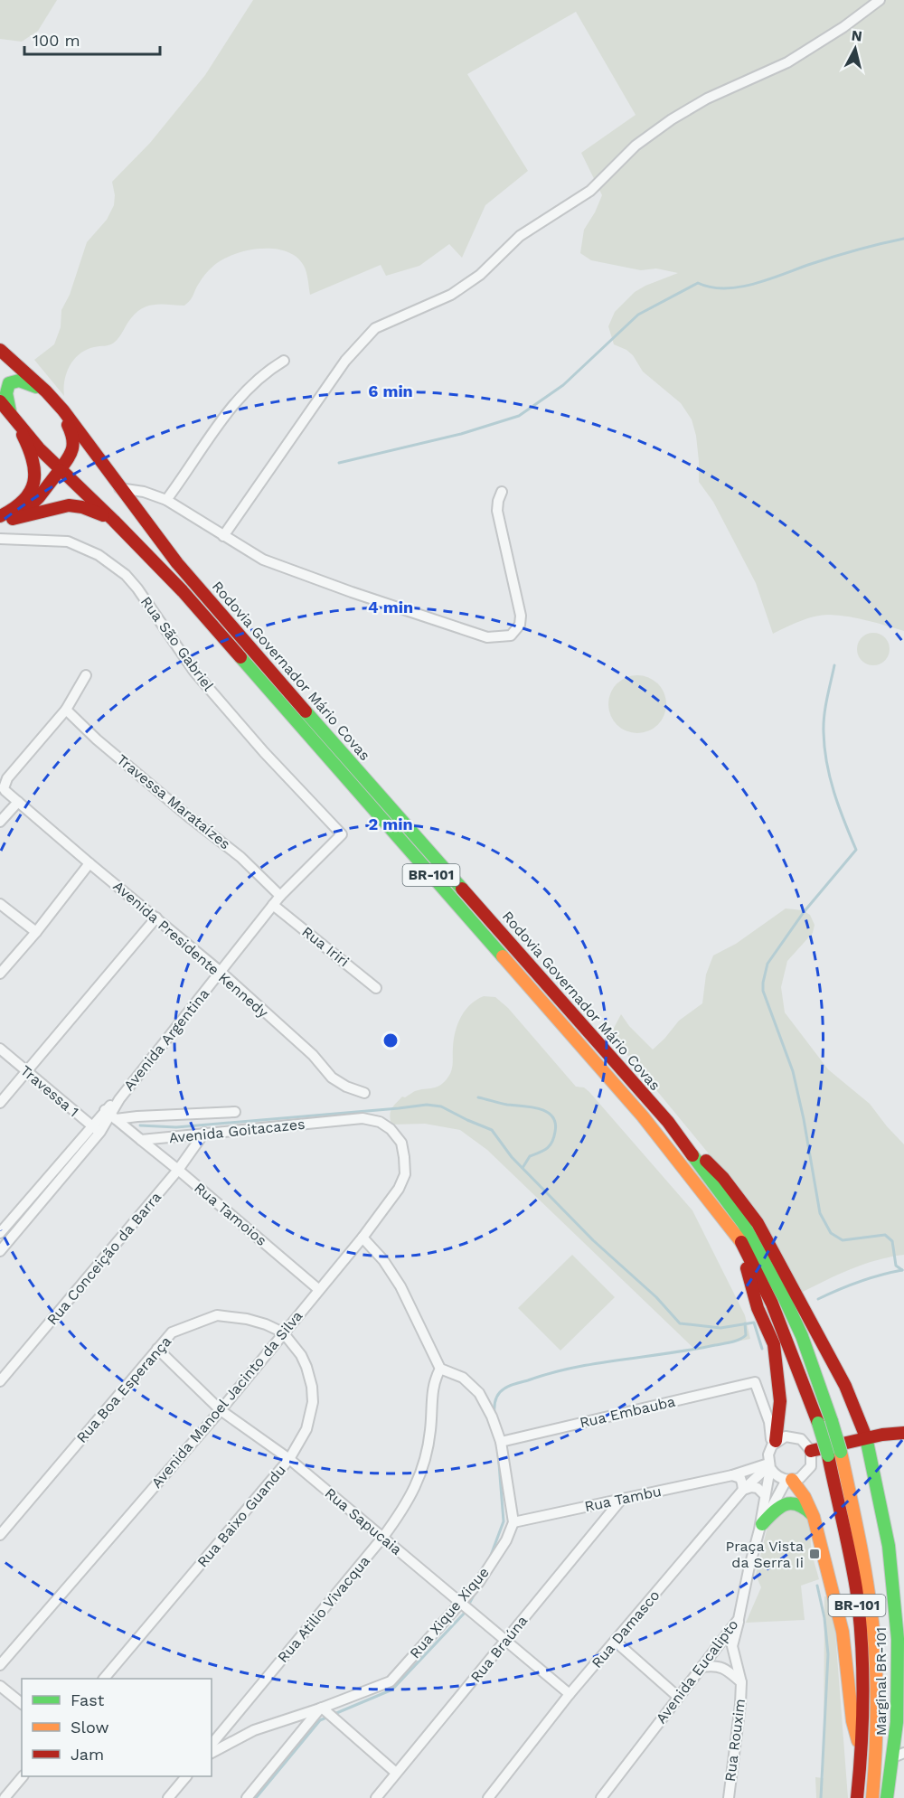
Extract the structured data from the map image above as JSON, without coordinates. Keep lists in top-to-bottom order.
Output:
{
  "streets": {
    "main road": ["Rodovia Governador Mário Covas", "BR-101", "Marginal BR-101"],
    "street": [
      "Rua São Gabriel",
      "Travessa Marataízes",
      "Rua Iriri",
      "Avenida Presidente Kennedy",
      "Avenida Argentina",
      "Travessa 1",
      "Avenida Goitacazes",
      "Rua Tamoios",
      "Rua Conceição da Barra",
      "Rua Boa Esperança",
      "Avenida Manoel Jacinto da Silva",
      "Rua Embauba",
      "Rua Tambu",
      "Rua Baixo Guandu",
      "Rua Sapucaia",
      "Rua Atilio Vivacqua",
      "Rua Xique Xique",
      "Rua Damasco",
      "Rua Braúna",
      "Avenida Eucalipto",
      "Rua Rouxim"
    ]
  },
  "crossings": [
    ["Rua São Gabriel", "Avenida Argentina"],
    ["Rodovia Governador Mário Covas", "Marginal BR-101"],
    ["Travessa Marataízes", "Avenida Presidente Kennedy"],
    ["Travessa Marataízes", "Avenida Argentina"],
    ["Rua Iriri", "Avenida Argentina"],
    ["Avenida Presidente Kennedy", "Avenida Argentina"],
    ["Avenida Argentina", "Travessa 1"],
    ["Avenida Goitacazes", "Rua Tamoios"],
    ["Avenida Goitacazes", "Rua Conceição da Barra"],
    ["Avenida Goitacazes", "Avenida Manoel Jacinto da Silva"],
    ["Rua Tamoios", "Rua Conceição da Barra"],
    ["Rua Tamoios", "Avenida Manoel Jacinto da Silva"],
    ["Rua Boa Esperança", "Avenida Manoel Jacinto da Silva"],
    ["Rua Boa Esperança", "Rua Baixo Guandu"],
    ["Rua Boa Esperança", "Rua Sapucaia"],
    ["Avenida Manoel Jacinto da Silva", "Rua Baixo Guandu"],
    ["Avenida Manoel Jacinto da Silva", "Rua Sapucaia"],
    ["Rua Embauba", "Rua Tambu"],
    ["Rua Embauba", "Rua Damasco"],
    ["Rua Embauba", "Avenida Eucalipto"],
    ["Rua Tambu", "Rua Xique Xique"],
    ["Rua Tambu", "Rua Damasco"],
    ["Rua Tambu", "Rua Braúna"],
    ["Rua Tambu", "Avenida Eucalipto"],
    ["Rua Baixo Guandu", "Rua Sapucaia"],
    ["Rua Sapucaia", "Rua Atilio Vivacqua"],
    ["Rua Sapucaia", "Rua Xique Xique"],
    ["Rua Sapucaia", "Rua Damasco"],
    ["Rua Sapucaia", "Rua Braúna"],
    ["Rua Damasco", "Avenida Eucalipto"],
    ["Avenida Eucalipto", "Rua Rouxim"]
  ],
  "places": {
    "transit": ["Praça Vista da Serra Ii"]
  },
  "legend": ["Fast", "Slow", "Jam"],
  "scale_bar": "100 m",
  "north": "top",
  "rings": ["6 min", "4 min", "2 min"]
}
